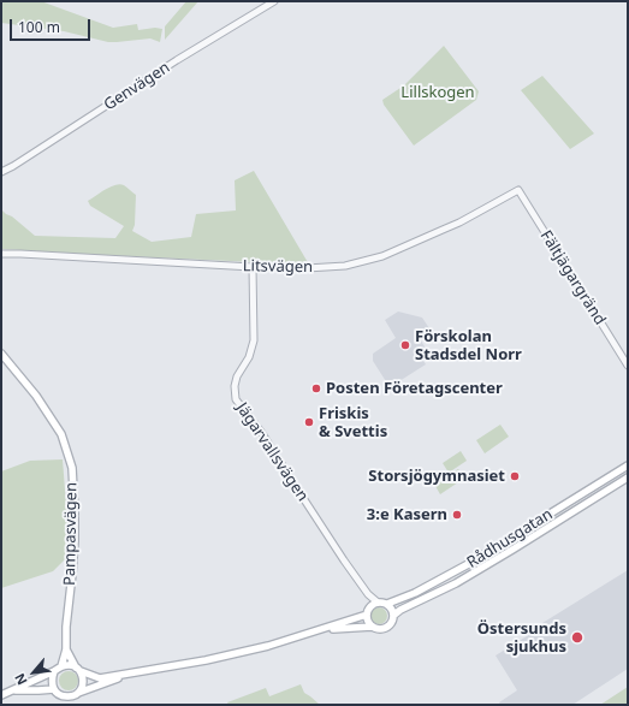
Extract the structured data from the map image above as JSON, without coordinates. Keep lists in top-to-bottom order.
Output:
{
  "streets": {
    "main road": ["Pampasvägen", "Rådhusgatan"],
    "street": [
      "Genvägen",
      "Litsvägen",
      "Fältjägargränd",
      "Jägarvallsvägen"
    ]
  },
  "crossings": [
    ["Litsvägen", "Fältjägargränd"],
    ["Litsvägen", "Jägarvallsvägen"],
    ["Jägarvallsvägen", "Rådhusgatan"]
  ],
  "parks": ["Lillskogen"],
  "places": [
    "Förskolan Stadsdel Norr",
    "Posten Företagscenter",
    "Friskis & Svettis",
    "Storsjögymnasiet",
    "3:e Kasern",
    "Östersunds sjukhus"
  ],
  "scale_bar": "100 m",
  "north": "bottom left"
}
